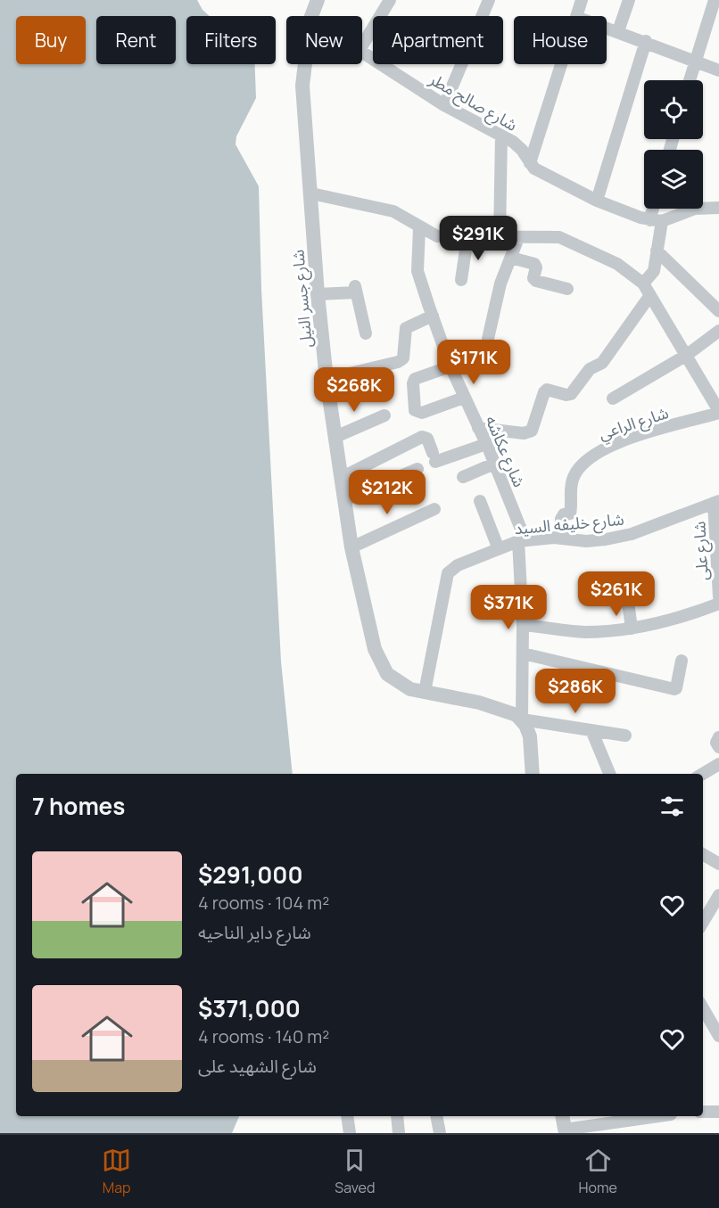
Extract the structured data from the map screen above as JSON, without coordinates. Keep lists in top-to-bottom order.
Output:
{
  "streets": {
    "street": [
      "شارع صالح مطر",
      "شارع جسر النيل",
      "شارع الراعي",
      "شارع عكاشه",
      "شارع خليفه السيد",
      "شارع على"
    ]
  },
  "crossings": [
    ["شارع جسر النيل", "شارع عكاشه"],
    ["شارع جسر النيل", "شارع خليفه السيد"],
    ["شارع الراعي", "شارع خليفه السيد"],
    ["شارع عكاشه", "شارع خليفه السيد"],
    ["شارع خليفه السيد", "شارع على"]
  ],
  "page": {
    "chip": [
      "Buy",
      "Rent",
      "Filters",
      "New",
      "Apartment",
      "House"
    ],
    "price": [
      "$291K",
      "$171K",
      "$268K",
      "$212K",
      "$261K",
      "$371K",
      "$286K"
    ],
    "heading": "7 homes",
    "list": [
      {
        "name": "$291,000",
        "note": "4 rooms · 104 m² · شارع داير الناحيه"
      },
      {
        "name": "$371,000",
        "note": "4 rooms · 140 m² · شارع الشهيد على"
      }
    ],
    "tabs": ["Map", "Saved", "Home"]
  }
}
